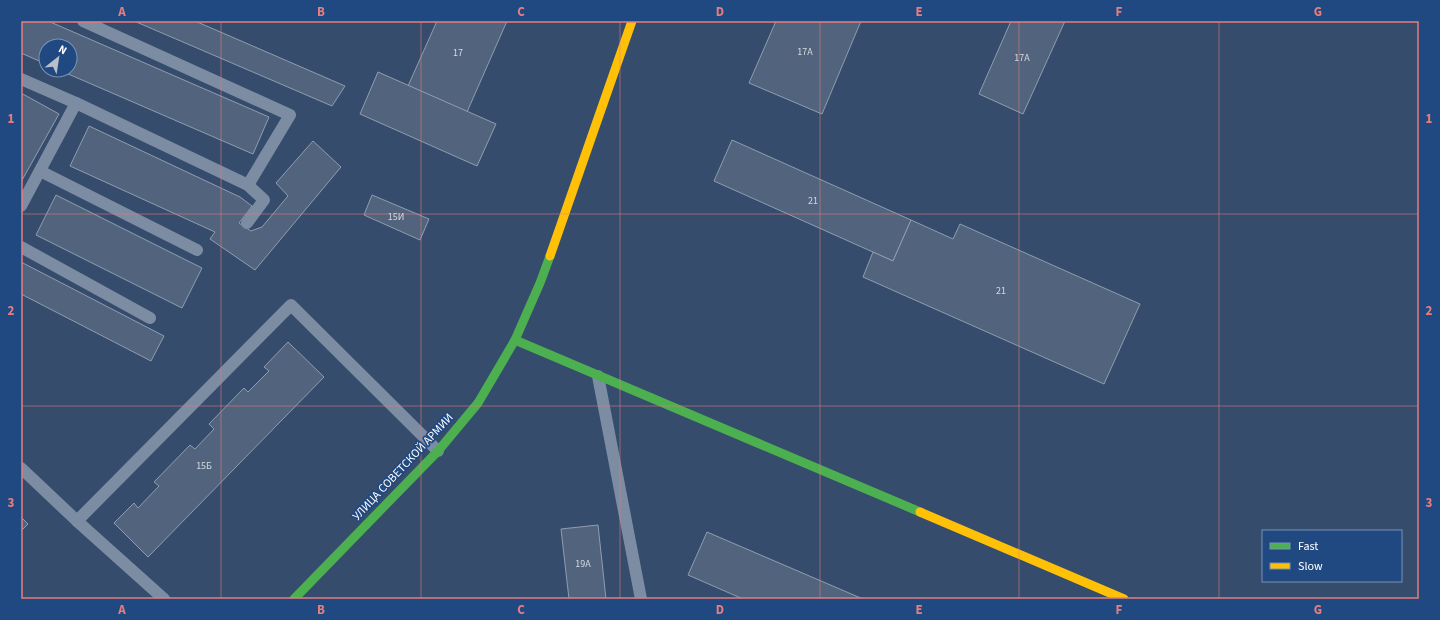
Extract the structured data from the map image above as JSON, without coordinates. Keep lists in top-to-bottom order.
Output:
{
  "streets": {
    "street": ["УЛИЦА СОВЕТСКОЙ АРМИИ"]
  },
  "house_numbers": [
    "17А",
    "17",
    "17А",
    "21",
    "15И",
    "21",
    "15Б",
    "19А"
  ],
  "legend": ["Fast", "Slow"],
  "north": "top right",
  "grid": {
    "columns": [
      "A",
      "B",
      "C",
      "D",
      "E",
      "F",
      "G"
    ],
    "rows": ["1", "2", "3"]
  }
}
